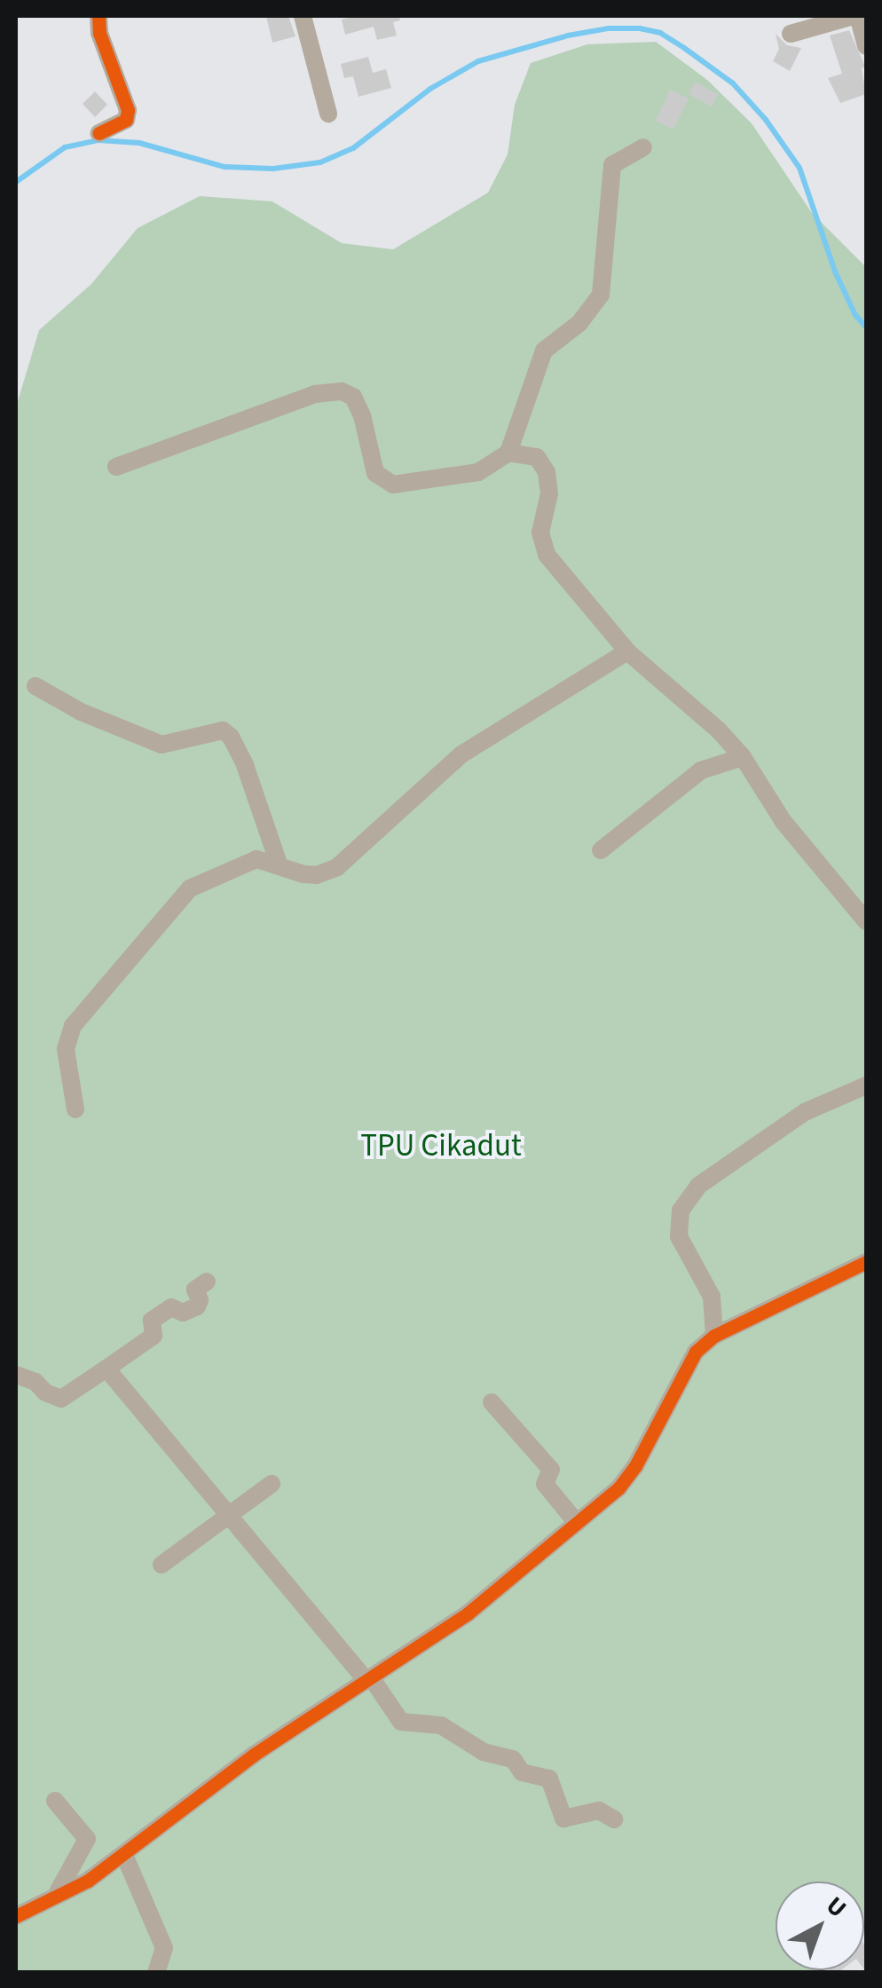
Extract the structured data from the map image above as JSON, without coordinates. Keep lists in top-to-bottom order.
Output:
{
  "parks": ["TPU Cikadut"],
  "north": "top right"
}
